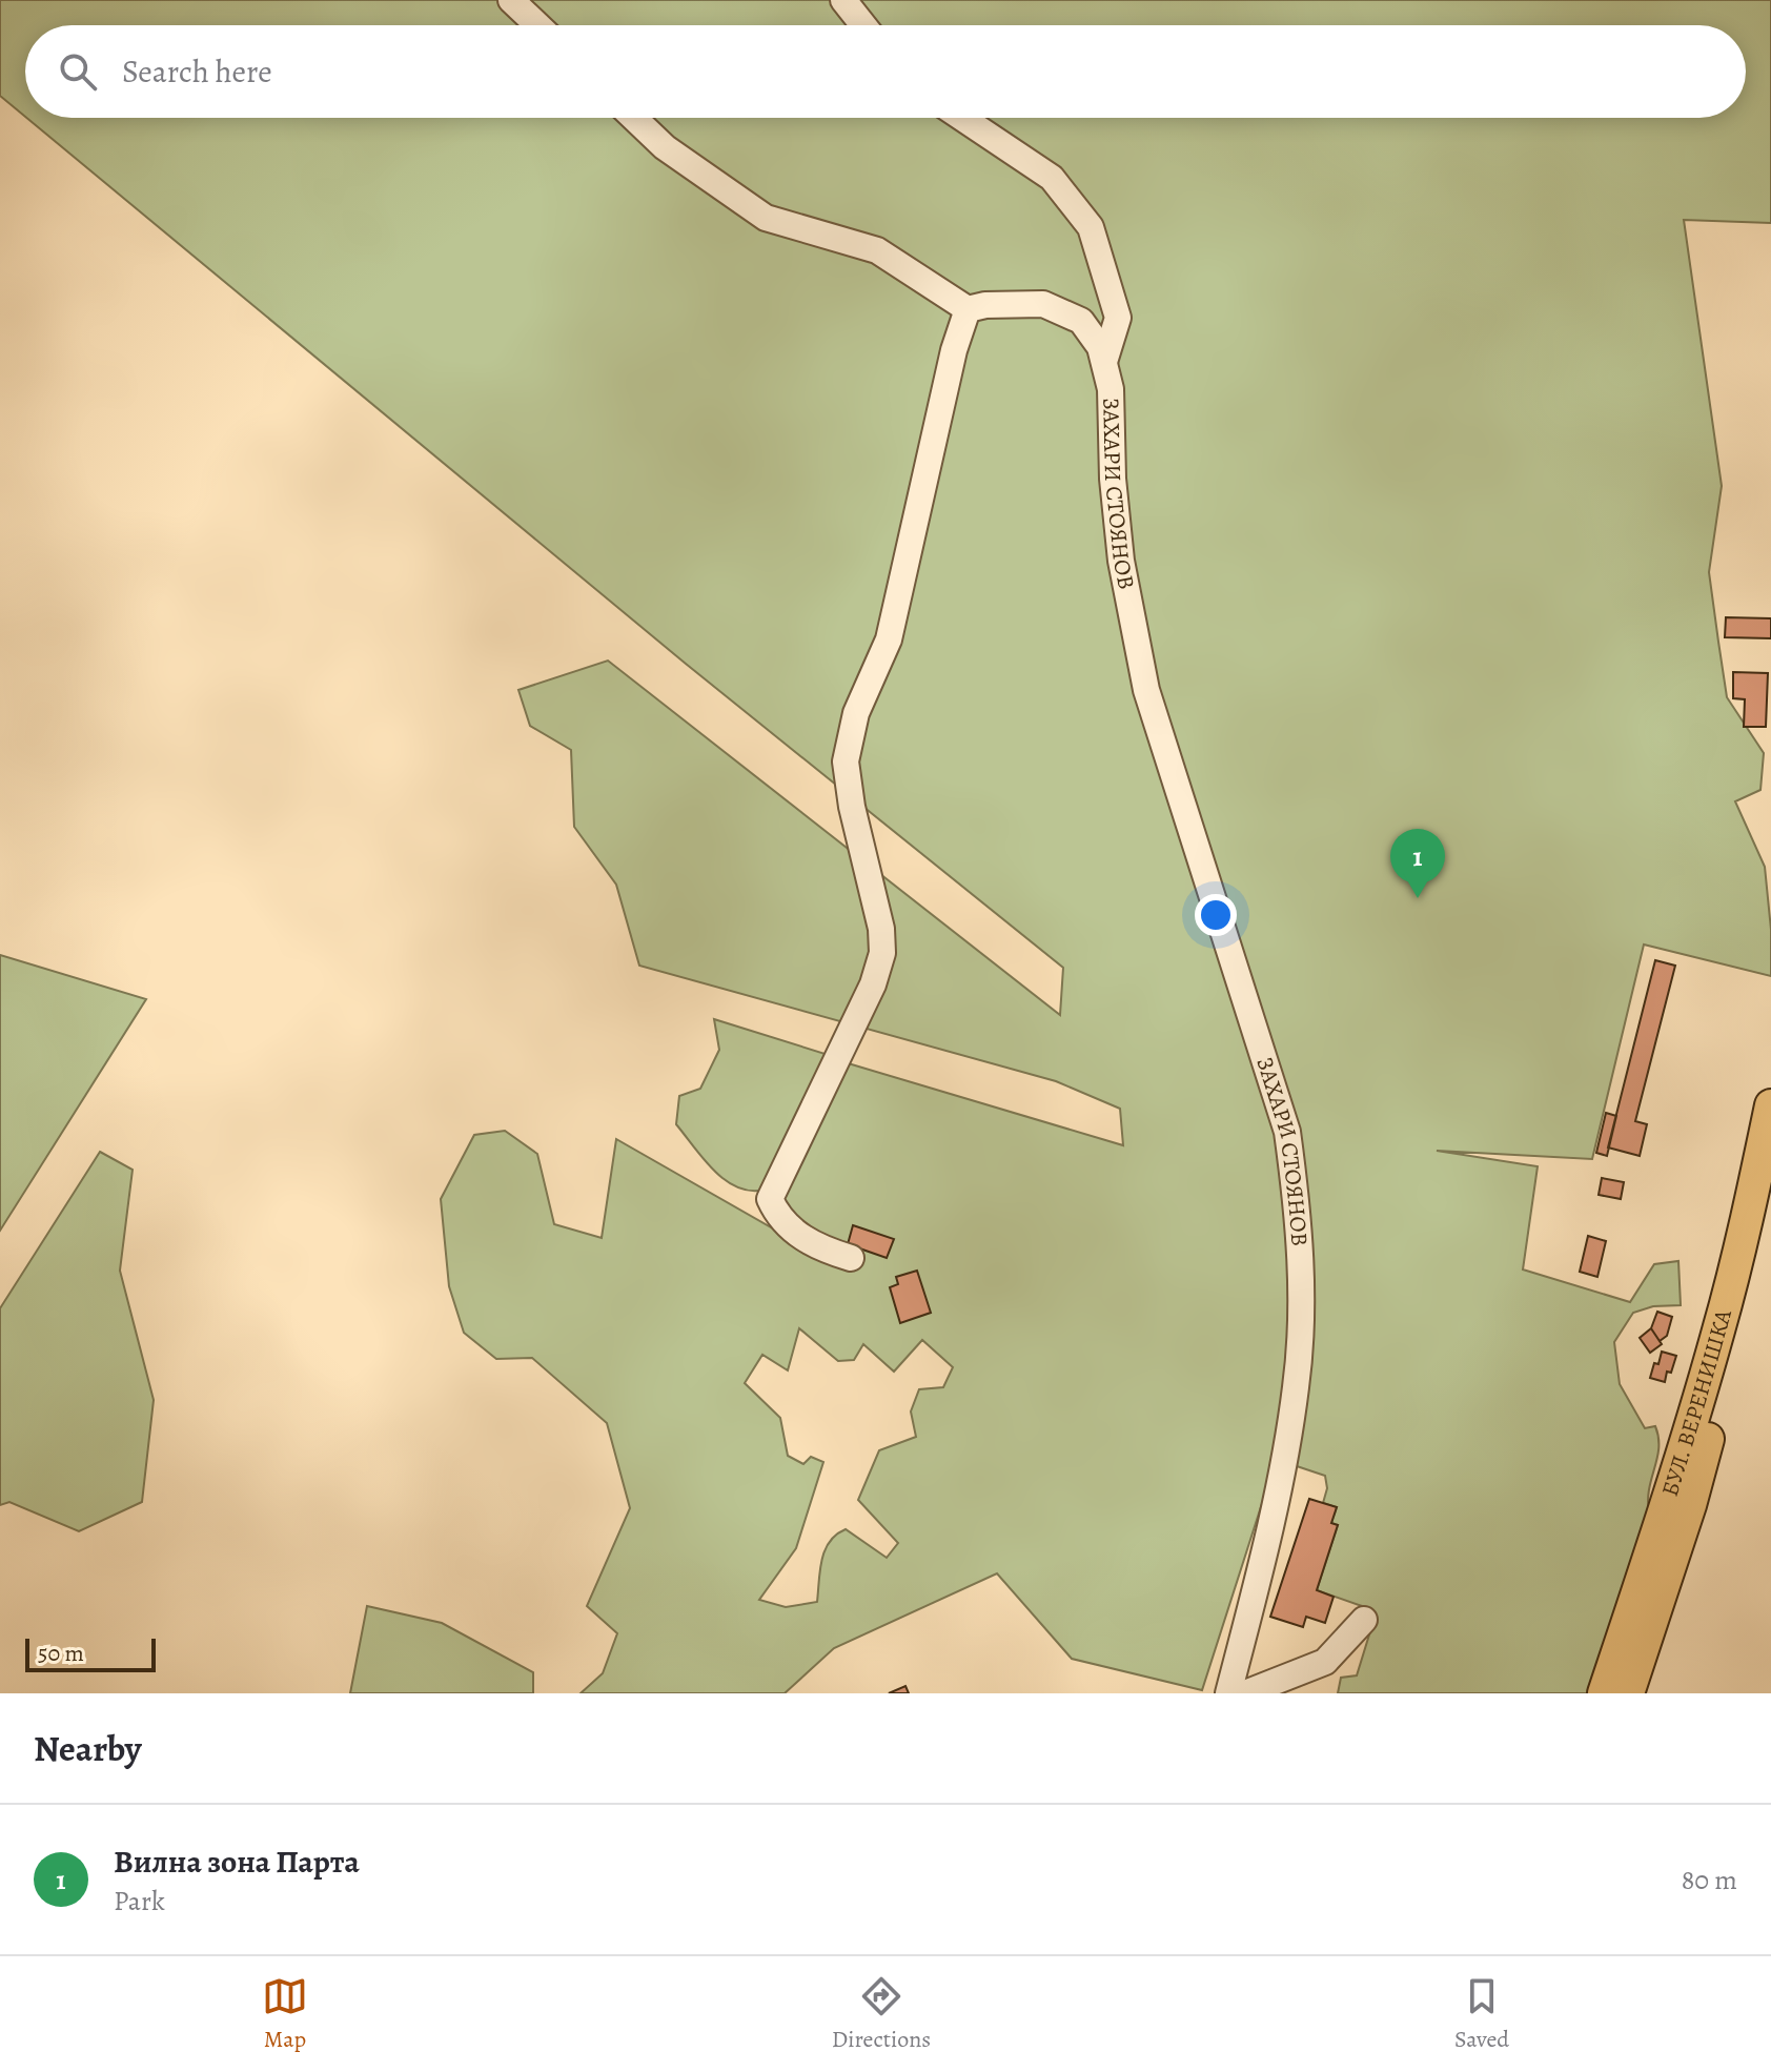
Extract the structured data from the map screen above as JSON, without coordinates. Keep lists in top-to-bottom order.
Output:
{
  "streets": {
    "main road": ["БУЛ. ВЕРЕНИШКА"],
    "street": ["ЗАХАРИ СТОЯНОВ"]
  },
  "scale_bar": "50 m",
  "page": {
    "search": "Search here",
    "pins": "1",
    "scale": "50 m",
    "heading": "Nearby",
    "list": [
      {
        "mark": "1",
        "name": "Вилна зона Парта",
        "note": "Park",
        "value": "80 m"
      }
    ],
    "nav": ["Map", "Directions", "Saved"]
  }
}
